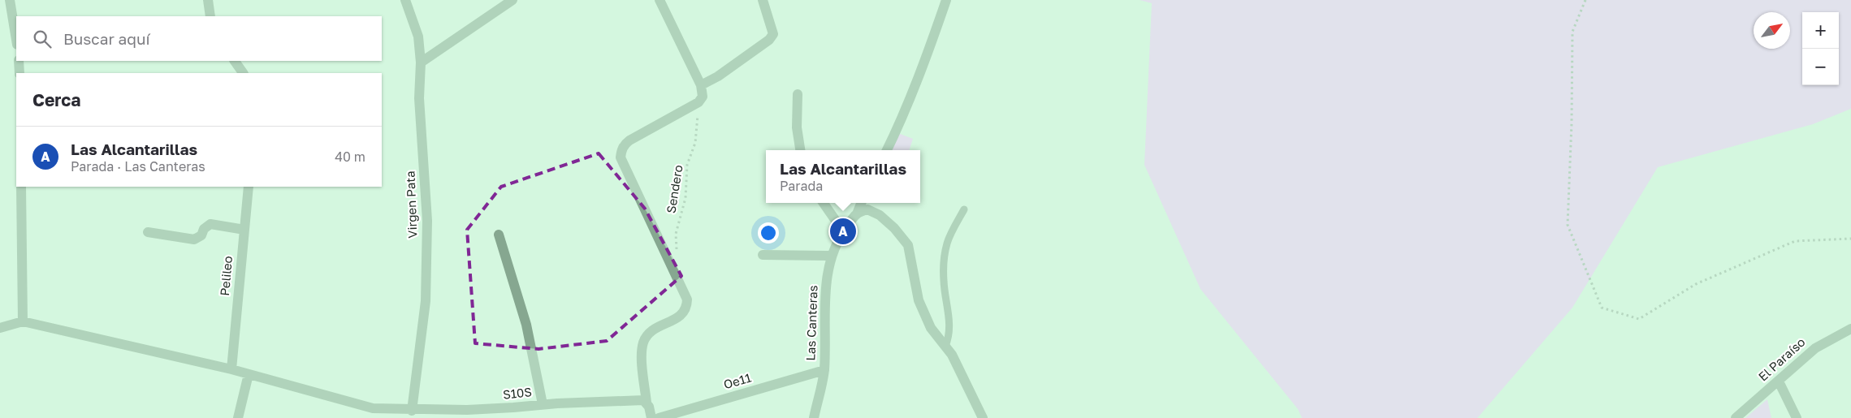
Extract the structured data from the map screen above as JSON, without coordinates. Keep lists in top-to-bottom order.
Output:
{
  "streets": {
    "street": [
      "Virgen Pata",
      "Pelileo",
      "Las Canteras",
      "El Paraíso",
      "Oe11",
      "S10S"
    ],
    "path": ["Sendero"]
  },
  "crossings": [
    ["Virgen Pata", "S10S"],
    ["Pelileo", "S10S"],
    ["Las Canteras", "Oe11"]
  ],
  "north": "top right",
  "page": {
    "map_buttons": ["+", "−"],
    "search": "Buscar aquí",
    "heading": "Cerca",
    "list": [
      {
        "mark": "A",
        "name": "Las Alcantarillas",
        "note": "Parada · Las Canteras",
        "value": "40 m"
      }
    ],
    "popup": ["Las Alcantarillas", "Parada"],
    "pins": "A"
  }
}
